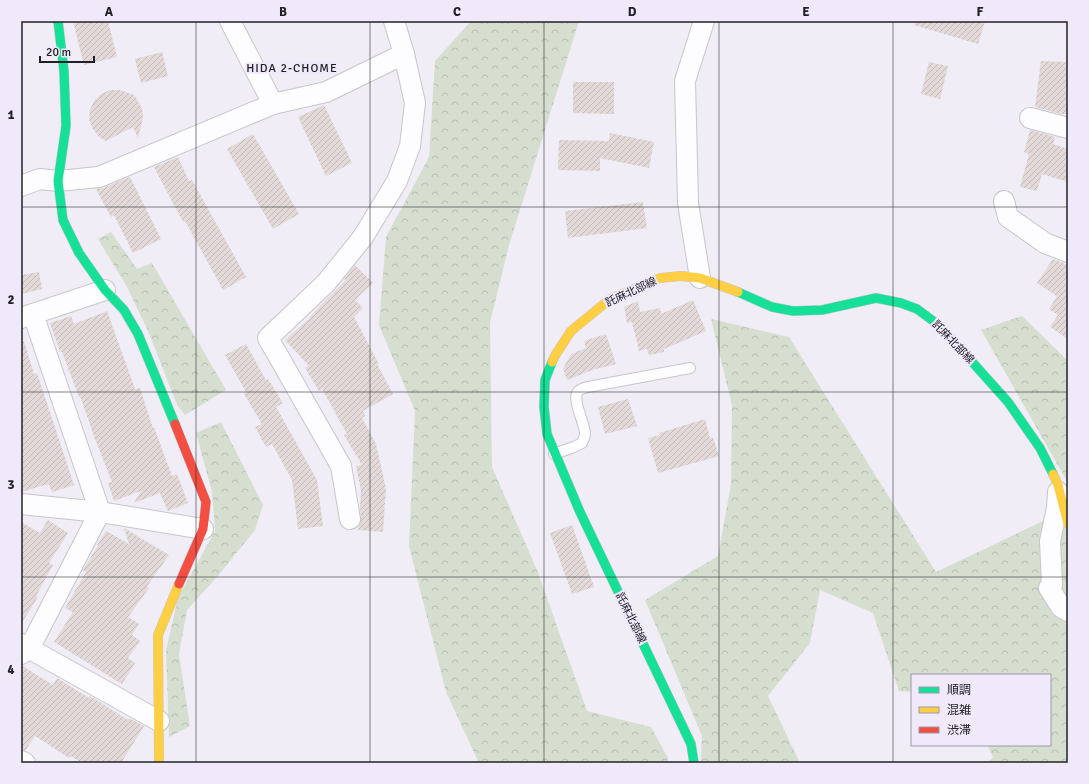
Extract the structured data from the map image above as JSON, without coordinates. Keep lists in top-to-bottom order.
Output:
{
  "streets": {
    "main road": ["託麻北部線"]
  },
  "districts": ["HIDA 2-CHOME"],
  "legend": ["順調", "混雑", "渋滞"],
  "scale_bar": "20 m",
  "grid": {
    "columns": [
      "A",
      "B",
      "C",
      "D",
      "E",
      "F"
    ],
    "rows": [
      "1",
      "2",
      "3",
      "4"
    ]
  }
}
